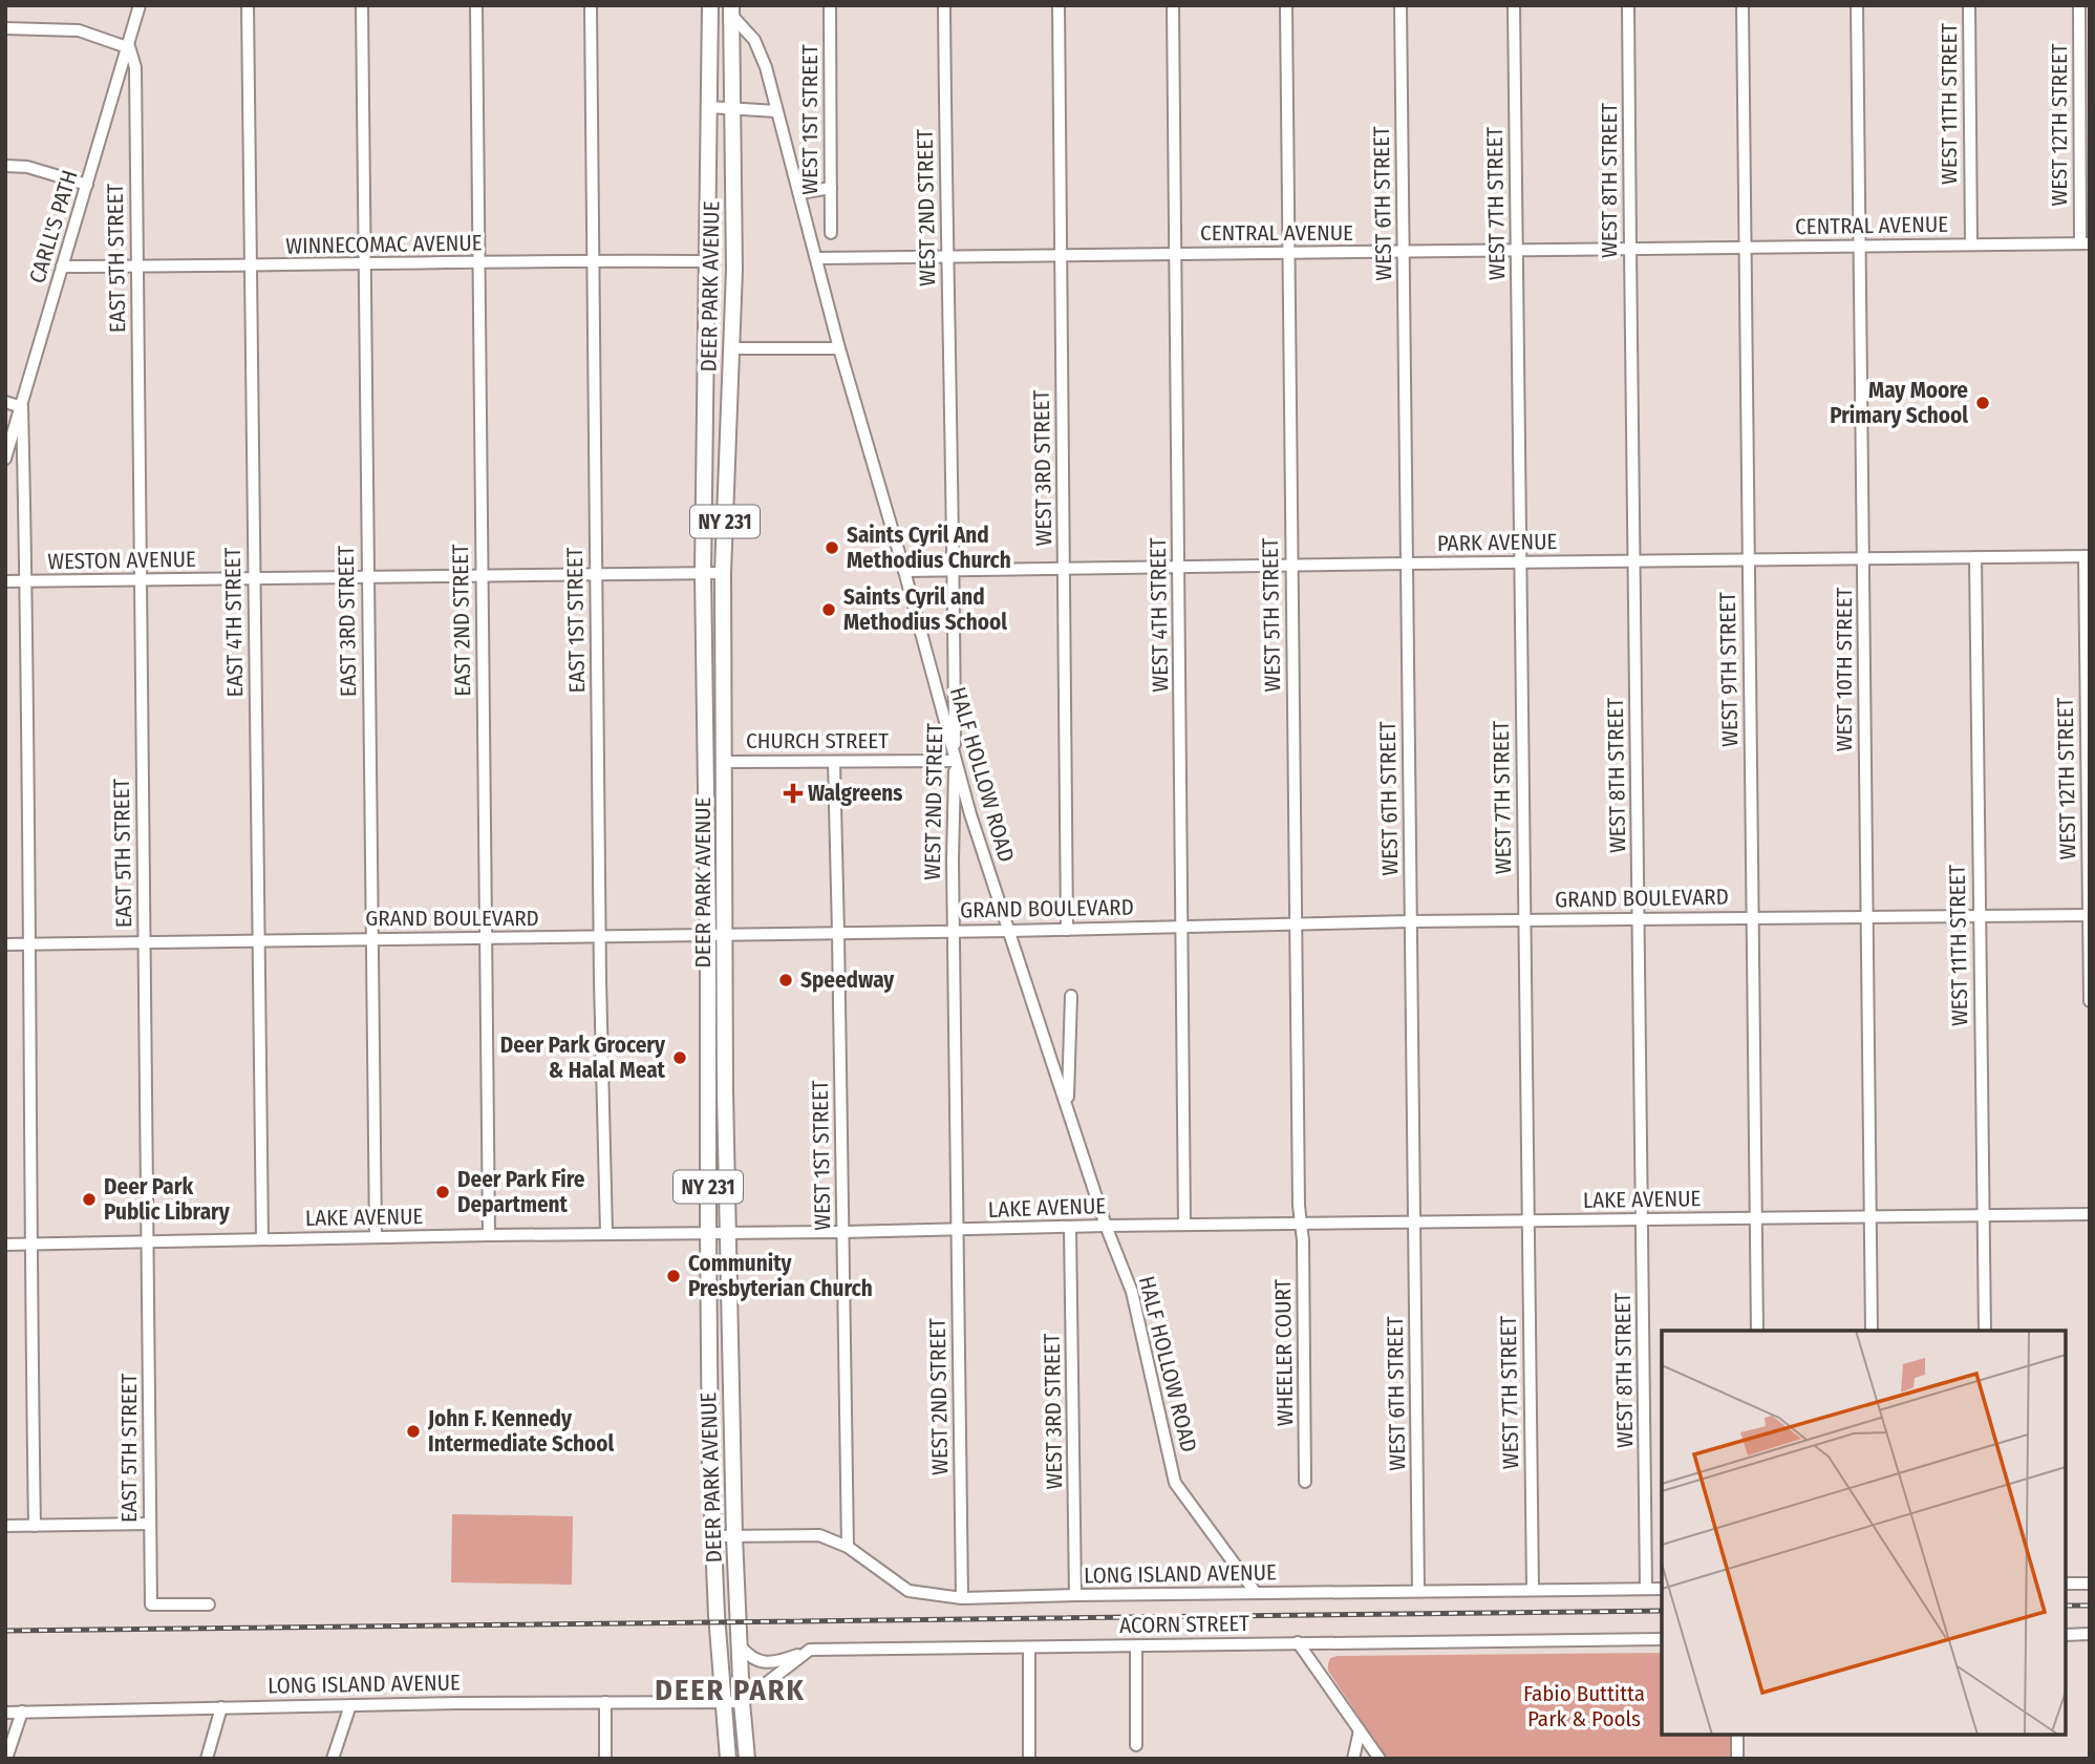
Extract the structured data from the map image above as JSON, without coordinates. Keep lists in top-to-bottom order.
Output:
{
  "streets": {
    "main road": ["DEER PARK AVENUE", "NY 231"],
    "street": [
      "WEST 11TH STREET",
      "WEST 1ST STREET",
      "WEST 12TH STREET",
      "WEST 8TH STREET",
      "WEST 6TH STREET",
      "WEST 7TH STREET",
      "WEST 2ND STREET",
      "CENTRAL AVENUE",
      "CARLL'S PATH",
      "WINNECOMAC AVENUE",
      "EAST 5TH STREET",
      "WEST 3RD STREET",
      "PARK AVENUE",
      "WESTON AVENUE",
      "WEST 4TH STREET",
      "WEST 5TH STREET",
      "EAST 2ND STREET",
      "EAST 1ST STREET",
      "EAST 3RD STREET",
      "EAST 4TH STREET",
      "WEST 9TH STREET",
      "WEST 10TH STREET",
      "CHURCH STREET",
      "HALF HOLLOW ROAD",
      "GRAND BOULEVARD",
      "LAKE AVENUE",
      "WHEELER COURT",
      "LONG ISLAND AVENUE",
      "ACORN STREET"
    ]
  },
  "crossings": [
    ["WEST 11TH STREET", "CENTRAL AVENUE"],
    ["WEST 11TH STREET", "PARK AVENUE"],
    ["WEST 11TH STREET", "GRAND BOULEVARD"],
    ["WEST 11TH STREET", "LAKE AVENUE"],
    ["WEST 1ST STREET", "CHURCH STREET"],
    ["WEST 1ST STREET", "GRAND BOULEVARD"],
    ["WEST 1ST STREET", "LAKE AVENUE"],
    ["WEST 1ST STREET", "LONG ISLAND AVENUE"],
    ["WEST 12TH STREET", "CENTRAL AVENUE"],
    ["WEST 12TH STREET", "PARK AVENUE"],
    ["WEST 12TH STREET", "GRAND BOULEVARD"],
    ["WEST 8TH STREET", "CENTRAL AVENUE"],
    ["WEST 8TH STREET", "PARK AVENUE"],
    ["WEST 8TH STREET", "GRAND BOULEVARD"],
    ["WEST 8TH STREET", "LAKE AVENUE"],
    ["WEST 8TH STREET", "LONG ISLAND AVENUE"],
    ["WEST 6TH STREET", "CENTRAL AVENUE"],
    ["WEST 6TH STREET", "PARK AVENUE"],
    ["WEST 6TH STREET", "GRAND BOULEVARD"],
    ["WEST 6TH STREET", "LAKE AVENUE"],
    ["WEST 6TH STREET", "LONG ISLAND AVENUE"],
    ["WEST 7TH STREET", "CENTRAL AVENUE"],
    ["WEST 7TH STREET", "PARK AVENUE"],
    ["WEST 7TH STREET", "GRAND BOULEVARD"],
    ["WEST 7TH STREET", "LAKE AVENUE"],
    ["WEST 7TH STREET", "LONG ISLAND AVENUE"],
    ["WEST 2ND STREET", "CENTRAL AVENUE"],
    ["WEST 2ND STREET", "PARK AVENUE"],
    ["WEST 2ND STREET", "CHURCH STREET"],
    ["WEST 2ND STREET", "HALF HOLLOW ROAD"],
    ["WEST 2ND STREET", "GRAND BOULEVARD"],
    ["WEST 2ND STREET", "LAKE AVENUE"],
    ["WEST 2ND STREET", "LONG ISLAND AVENUE"],
    ["CENTRAL AVENUE", "WEST 3RD STREET"],
    ["CENTRAL AVENUE", "WEST 4TH STREET"],
    ["CENTRAL AVENUE", "WEST 5TH STREET"],
    ["CENTRAL AVENUE", "WEST 9TH STREET"],
    ["CENTRAL AVENUE", "WEST 10TH STREET"],
    ["CENTRAL AVENUE", "HALF HOLLOW ROAD"],
    ["CARLL'S PATH", "WINNECOMAC AVENUE"],
    ["CARLL'S PATH", "EAST 5TH STREET"],
    ["WINNECOMAC AVENUE", "EAST 5TH STREET"],
    ["WINNECOMAC AVENUE", "DEER PARK AVENUE"],
    ["WINNECOMAC AVENUE", "EAST 2ND STREET"],
    ["WINNECOMAC AVENUE", "EAST 1ST STREET"],
    ["WINNECOMAC AVENUE", "EAST 3RD STREET"],
    ["WINNECOMAC AVENUE", "EAST 4TH STREET"],
    ["EAST 5TH STREET", "WESTON AVENUE"],
    ["EAST 5TH STREET", "GRAND BOULEVARD"],
    ["EAST 5TH STREET", "LAKE AVENUE"],
    ["DEER PARK AVENUE", "WESTON AVENUE"],
    ["DEER PARK AVENUE", "CHURCH STREET"],
    ["DEER PARK AVENUE", "HALF HOLLOW ROAD"],
    ["DEER PARK AVENUE", "GRAND BOULEVARD"],
    ["DEER PARK AVENUE", "LAKE AVENUE"],
    ["DEER PARK AVENUE", "LONG ISLAND AVENUE"],
    ["DEER PARK AVENUE", "ACORN STREET"],
    ["WEST 3RD STREET", "PARK AVENUE"],
    ["WEST 3RD STREET", "GRAND BOULEVARD"],
    ["WEST 3RD STREET", "LAKE AVENUE"],
    ["WEST 3RD STREET", "LONG ISLAND AVENUE"],
    ["PARK AVENUE", "WEST 4TH STREET"],
    ["PARK AVENUE", "WEST 5TH STREET"],
    ["PARK AVENUE", "WEST 9TH STREET"],
    ["PARK AVENUE", "WEST 10TH STREET"],
    ["PARK AVENUE", "HALF HOLLOW ROAD"],
    ["WESTON AVENUE", "EAST 2ND STREET"],
    ["WESTON AVENUE", "EAST 1ST STREET"],
    ["WESTON AVENUE", "EAST 3RD STREET"],
    ["WESTON AVENUE", "EAST 4TH STREET"],
    ["WEST 4TH STREET", "GRAND BOULEVARD"],
    ["WEST 4TH STREET", "LAKE AVENUE"],
    ["WEST 5TH STREET", "GRAND BOULEVARD"],
    ["WEST 5TH STREET", "LAKE AVENUE"],
    ["WEST 5TH STREET", "WHEELER COURT"],
    ["EAST 2ND STREET", "GRAND BOULEVARD"],
    ["EAST 2ND STREET", "LAKE AVENUE"],
    ["EAST 1ST STREET", "GRAND BOULEVARD"],
    ["EAST 1ST STREET", "LAKE AVENUE"],
    ["EAST 3RD STREET", "GRAND BOULEVARD"],
    ["EAST 3RD STREET", "LAKE AVENUE"],
    ["EAST 4TH STREET", "GRAND BOULEVARD"],
    ["EAST 4TH STREET", "LAKE AVENUE"],
    ["WEST 9TH STREET", "GRAND BOULEVARD"],
    ["WEST 9TH STREET", "LAKE AVENUE"],
    ["WEST 10TH STREET", "GRAND BOULEVARD"],
    ["WEST 10TH STREET", "LAKE AVENUE"],
    ["CHURCH STREET", "HALF HOLLOW ROAD"],
    ["HALF HOLLOW ROAD", "GRAND BOULEVARD"],
    ["HALF HOLLOW ROAD", "LAKE AVENUE"],
    ["HALF HOLLOW ROAD", "LONG ISLAND AVENUE"],
    ["LAKE AVENUE", "WHEELER COURT"]
  ],
  "districts": ["DEER PARK"],
  "parks": ["Fabio Buttitta Park & Pools"],
  "places": {
    "other": [
      "May Moore Primary School",
      "Saints Cyril And Methodius Church",
      "Saints Cyril and Methodius School",
      "Speedway",
      "Deer Park Grocery & Halal Meat",
      "Deer Park Fire Department",
      "Deer Park Public Library",
      "Community Presbyterian Church",
      "John F. Kennedy Intermediate School"
    ],
    "health": ["Walgreens"]
  }
}
